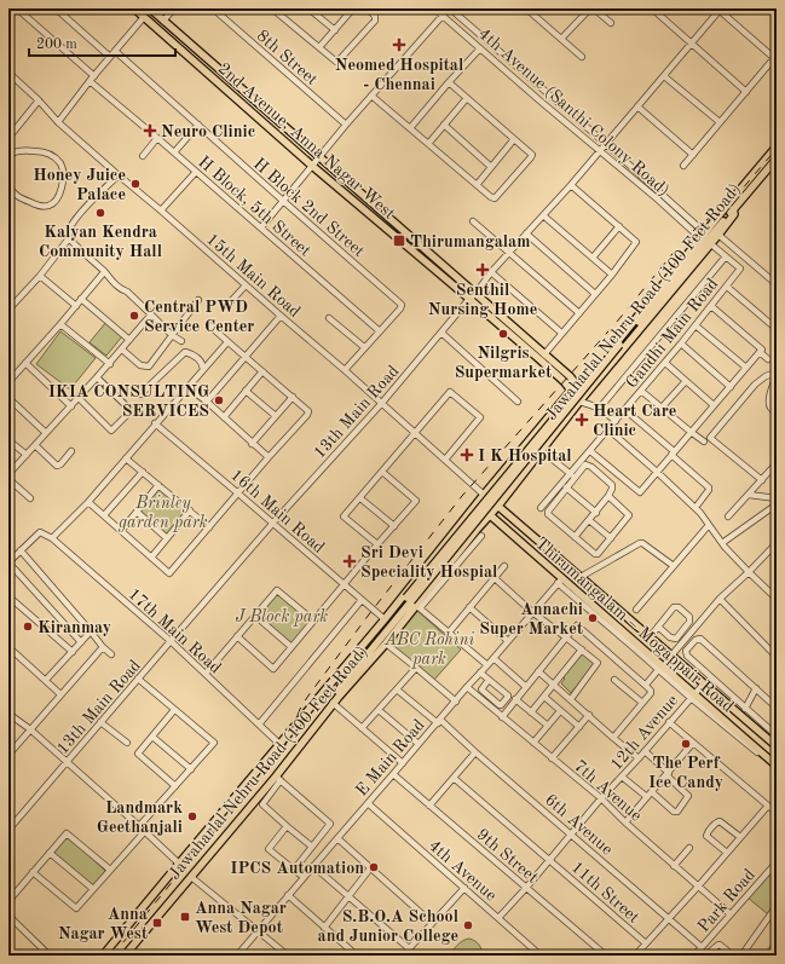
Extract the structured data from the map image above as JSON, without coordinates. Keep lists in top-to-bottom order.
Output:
{
  "streets": {
    "main road": ["2nd Avenue, Anna Nagar West", "Jawaharlal Nehru Road (100 Feet Road)", "Thirumangalam – Mogappair Road"],
    "street": [
      "8th Street",
      "4th Avenue (Santhi Colony Road)",
      "H Block, 5th Street",
      "H Block 2nd Street",
      "15th Main Road",
      "Gandhi Main Road",
      "13th Main Road",
      "16th Main Road",
      "17th Main Road",
      "12th Avenue",
      "E Main Road",
      "7th Avenue",
      "6th Avenue",
      "9th Street",
      "4th Avenue",
      "11th Street",
      "Park Road"
    ]
  },
  "crossings": [
    ["4th Avenue (Santhi Colony Road)", "Jawaharlal Nehru Road (100 Feet Road)"],
    ["4th Avenue (Santhi Colony Road)", "13th Main Road"],
    ["2nd Avenue, Anna Nagar West", "Jawaharlal Nehru Road (100 Feet Road)"],
    ["2nd Avenue, Anna Nagar West", "13th Main Road"],
    ["H Block, 5th Street", "H Block 2nd Street"],
    ["15th Main Road", "Jawaharlal Nehru Road (100 Feet Road)"],
    ["15th Main Road", "13th Main Road"],
    ["15th Main Road", "Thirumangalam – Mogappair Road"],
    ["Jawaharlal Nehru Road (100 Feet Road)", "Gandhi Main Road"],
    ["Jawaharlal Nehru Road (100 Feet Road)", "16th Main Road"],
    ["Jawaharlal Nehru Road (100 Feet Road)", "Thirumangalam – Mogappair Road"],
    ["Jawaharlal Nehru Road (100 Feet Road)", "17th Main Road"],
    ["13th Main Road", "16th Main Road"],
    ["13th Main Road", "17th Main Road"],
    ["Thirumangalam – Mogappair Road", "12th Avenue"],
    ["Thirumangalam – Mogappair Road", "E Main Road"],
    ["12th Avenue", "7th Avenue"],
    ["12th Avenue", "6th Avenue"],
    ["12th Avenue", "9th Street"],
    ["12th Avenue", "4th Avenue"],
    ["12th Avenue", "11th Street"],
    ["E Main Road", "7th Avenue"],
    ["E Main Road", "6th Avenue"],
    ["E Main Road", "9th Street"],
    ["E Main Road", "4th Avenue"],
    ["7th Avenue", "Park Road"],
    ["6th Avenue", "Park Road"]
  ],
  "parks": ["Brinley garden park", "J Block park", "ABC Rohini park"],
  "places": {
    "health": [
      "Neomed Hospital - Chennai",
      "Neuro Clinic",
      "Senthil Nursing Home",
      "Heart Care Clinic",
      "I K Hospital",
      "Sri Devi Speciality Hospial"
    ],
    "other": [
      "Honey Juice Palace",
      "Kalyan Kendra Community Hall",
      "Central PWD Service Center",
      "Nilgris Supermarket",
      "IKIA CONSULTING SERVICES",
      "Annachi Super Market",
      "Kiranmay",
      "The Perf Ice Candy",
      "Landmark Geethanjali",
      "IPCS Automation",
      "S.B.O.A School and Junior College"
    ],
    "transit": ["Thirumangalam", "Anna Nagar West Depot", "Anna Nagar West"]
  },
  "scale_bar": "200 m"
}
